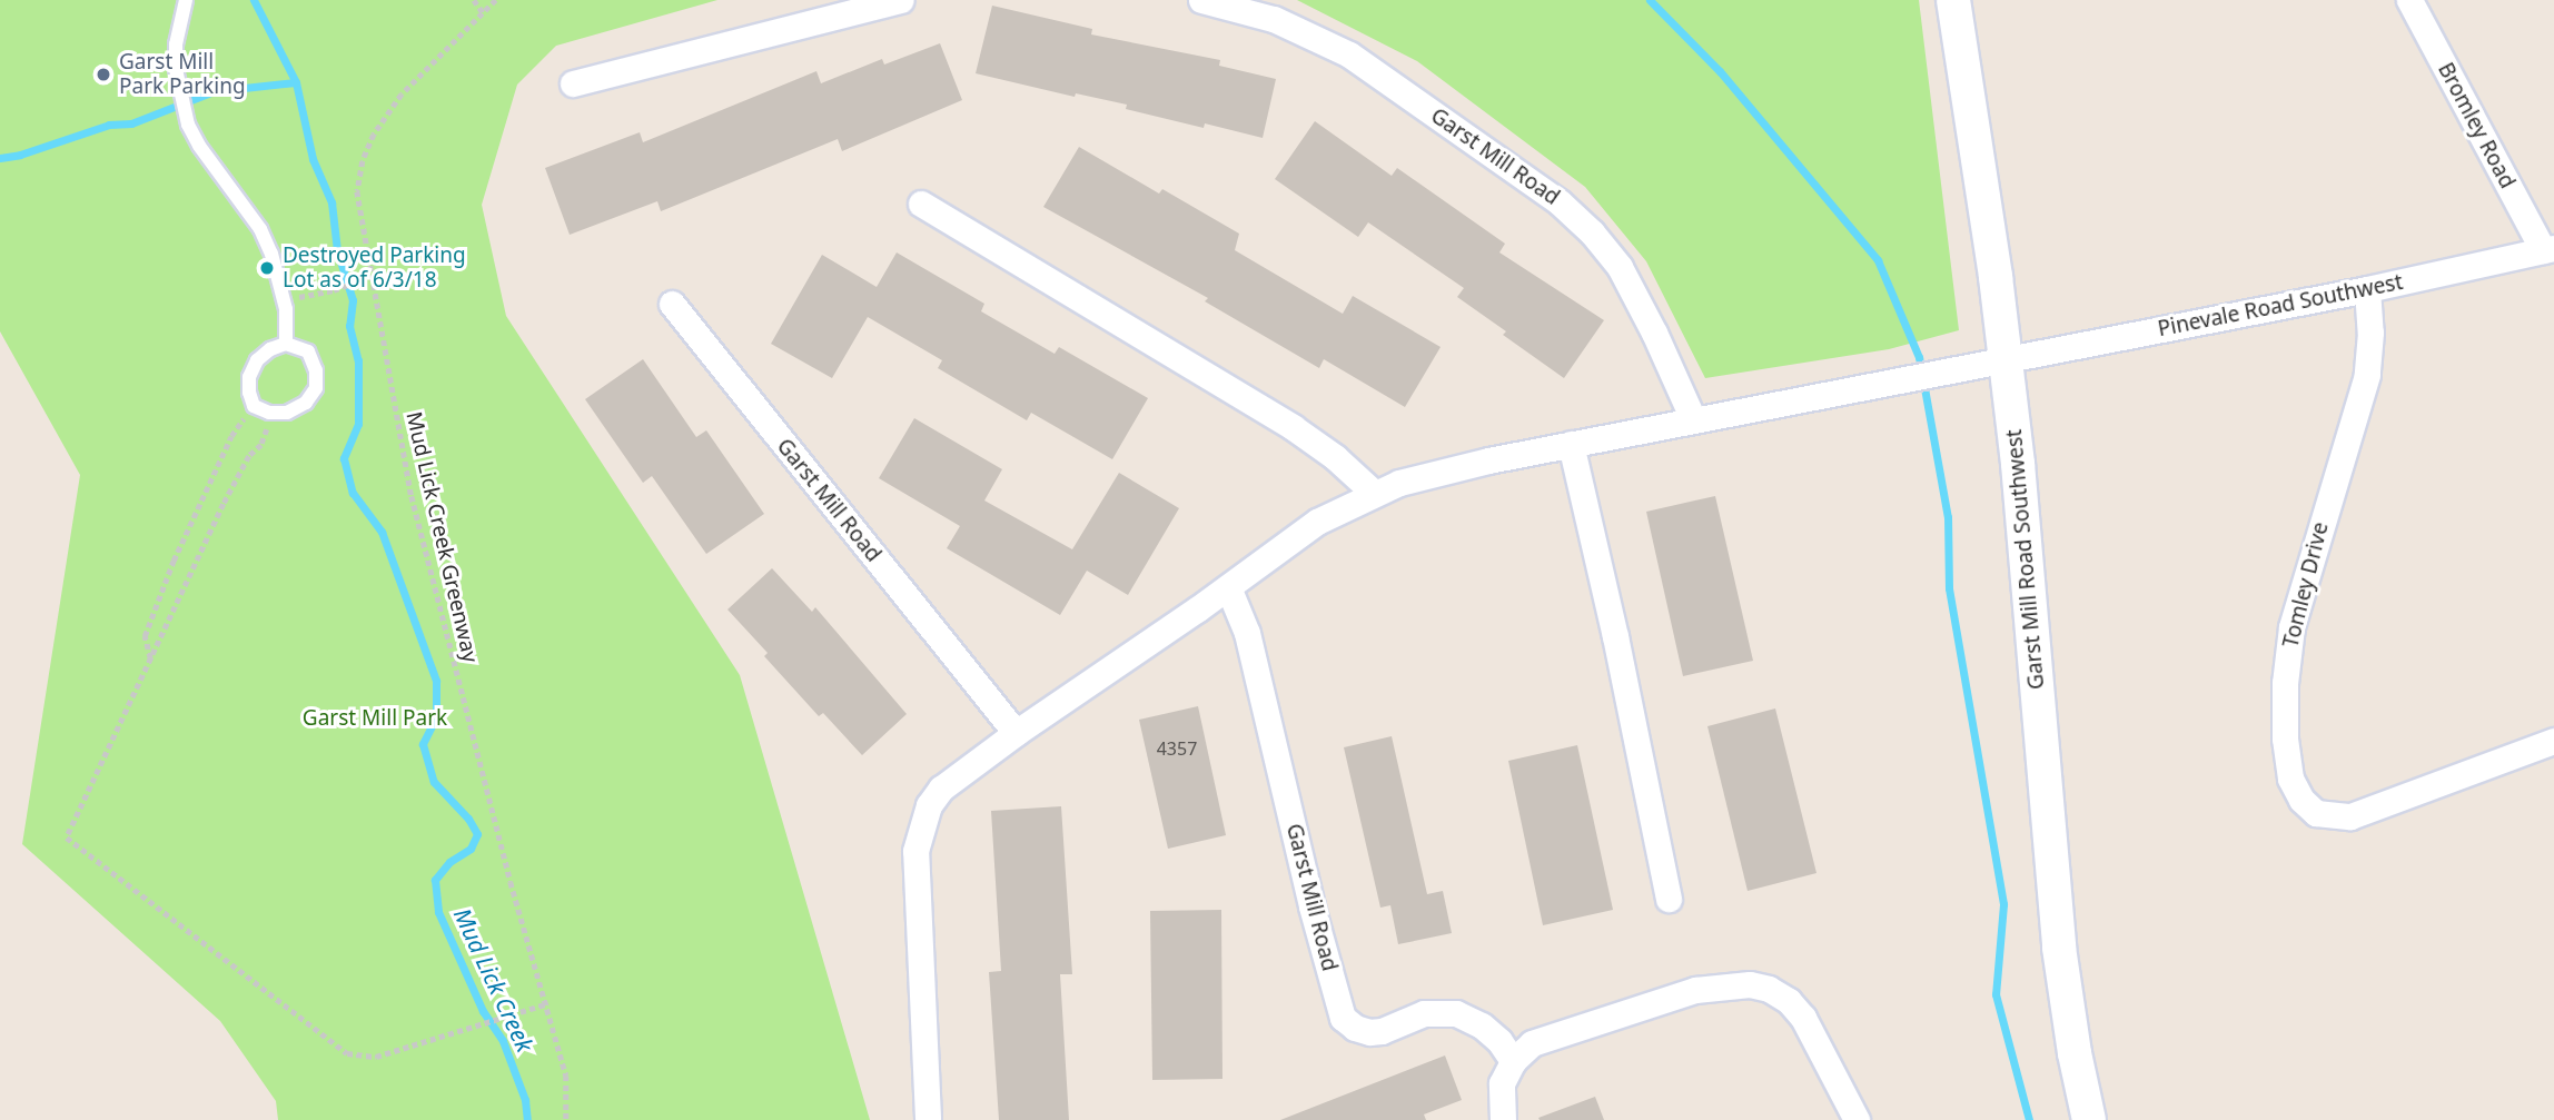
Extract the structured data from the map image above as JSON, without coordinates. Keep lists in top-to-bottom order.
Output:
{
  "streets": {
    "street": [
      "Bromley Road",
      "Garst Mill Road",
      "Pinevale Road Southwest",
      "Garst Mill Road Southwest",
      "Tomley Drive"
    ],
    "path": ["Mud Lick Creek Greenway"]
  },
  "crossings": [
    ["Bromley Road", "Pinevale Road Southwest"],
    ["Pinevale Road Southwest", "Garst Mill Road Southwest"],
    ["Pinevale Road Southwest", "Tomley Drive"]
  ],
  "water": ["Mud Lick Creek"],
  "parks": ["Garst Mill Park"],
  "places": ["Garst Mill Park Parking", "Destroyed Parking Lot as of 6/3/18"],
  "house_numbers": ["4357"]
}
